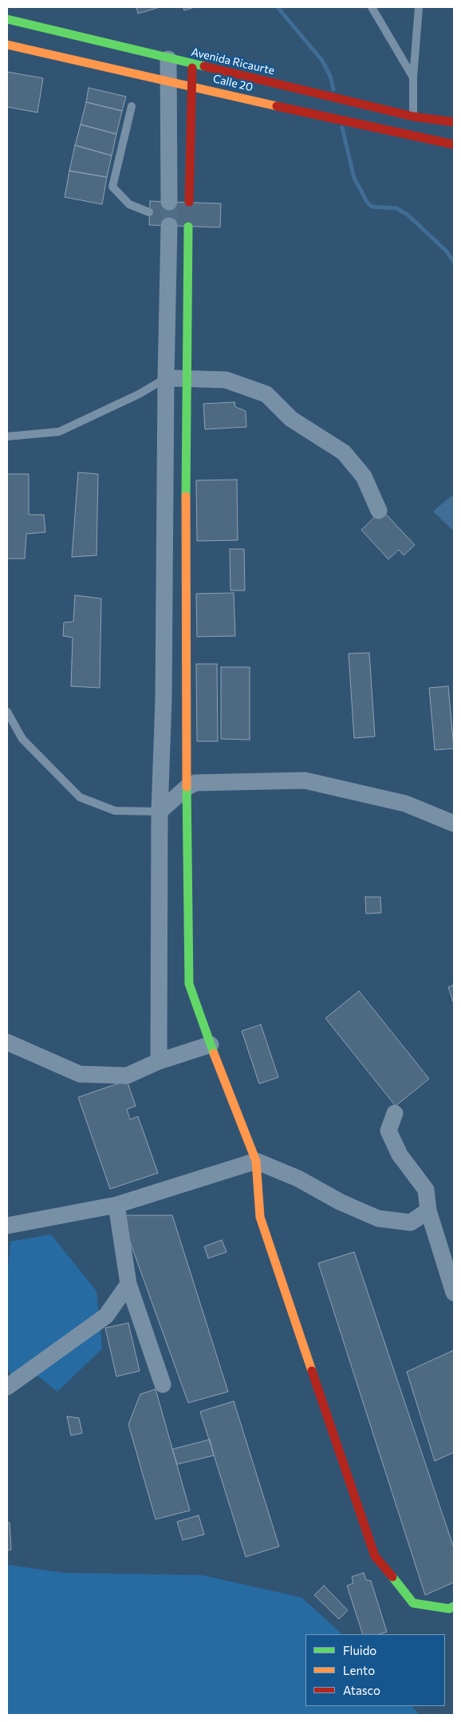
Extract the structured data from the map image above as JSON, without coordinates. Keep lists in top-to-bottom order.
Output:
{
  "streets": {
    "street": ["Avenida Ricaurte", "Calle 20"]
  },
  "legend": ["Fluido", "Lento", "Atasco"]
}
